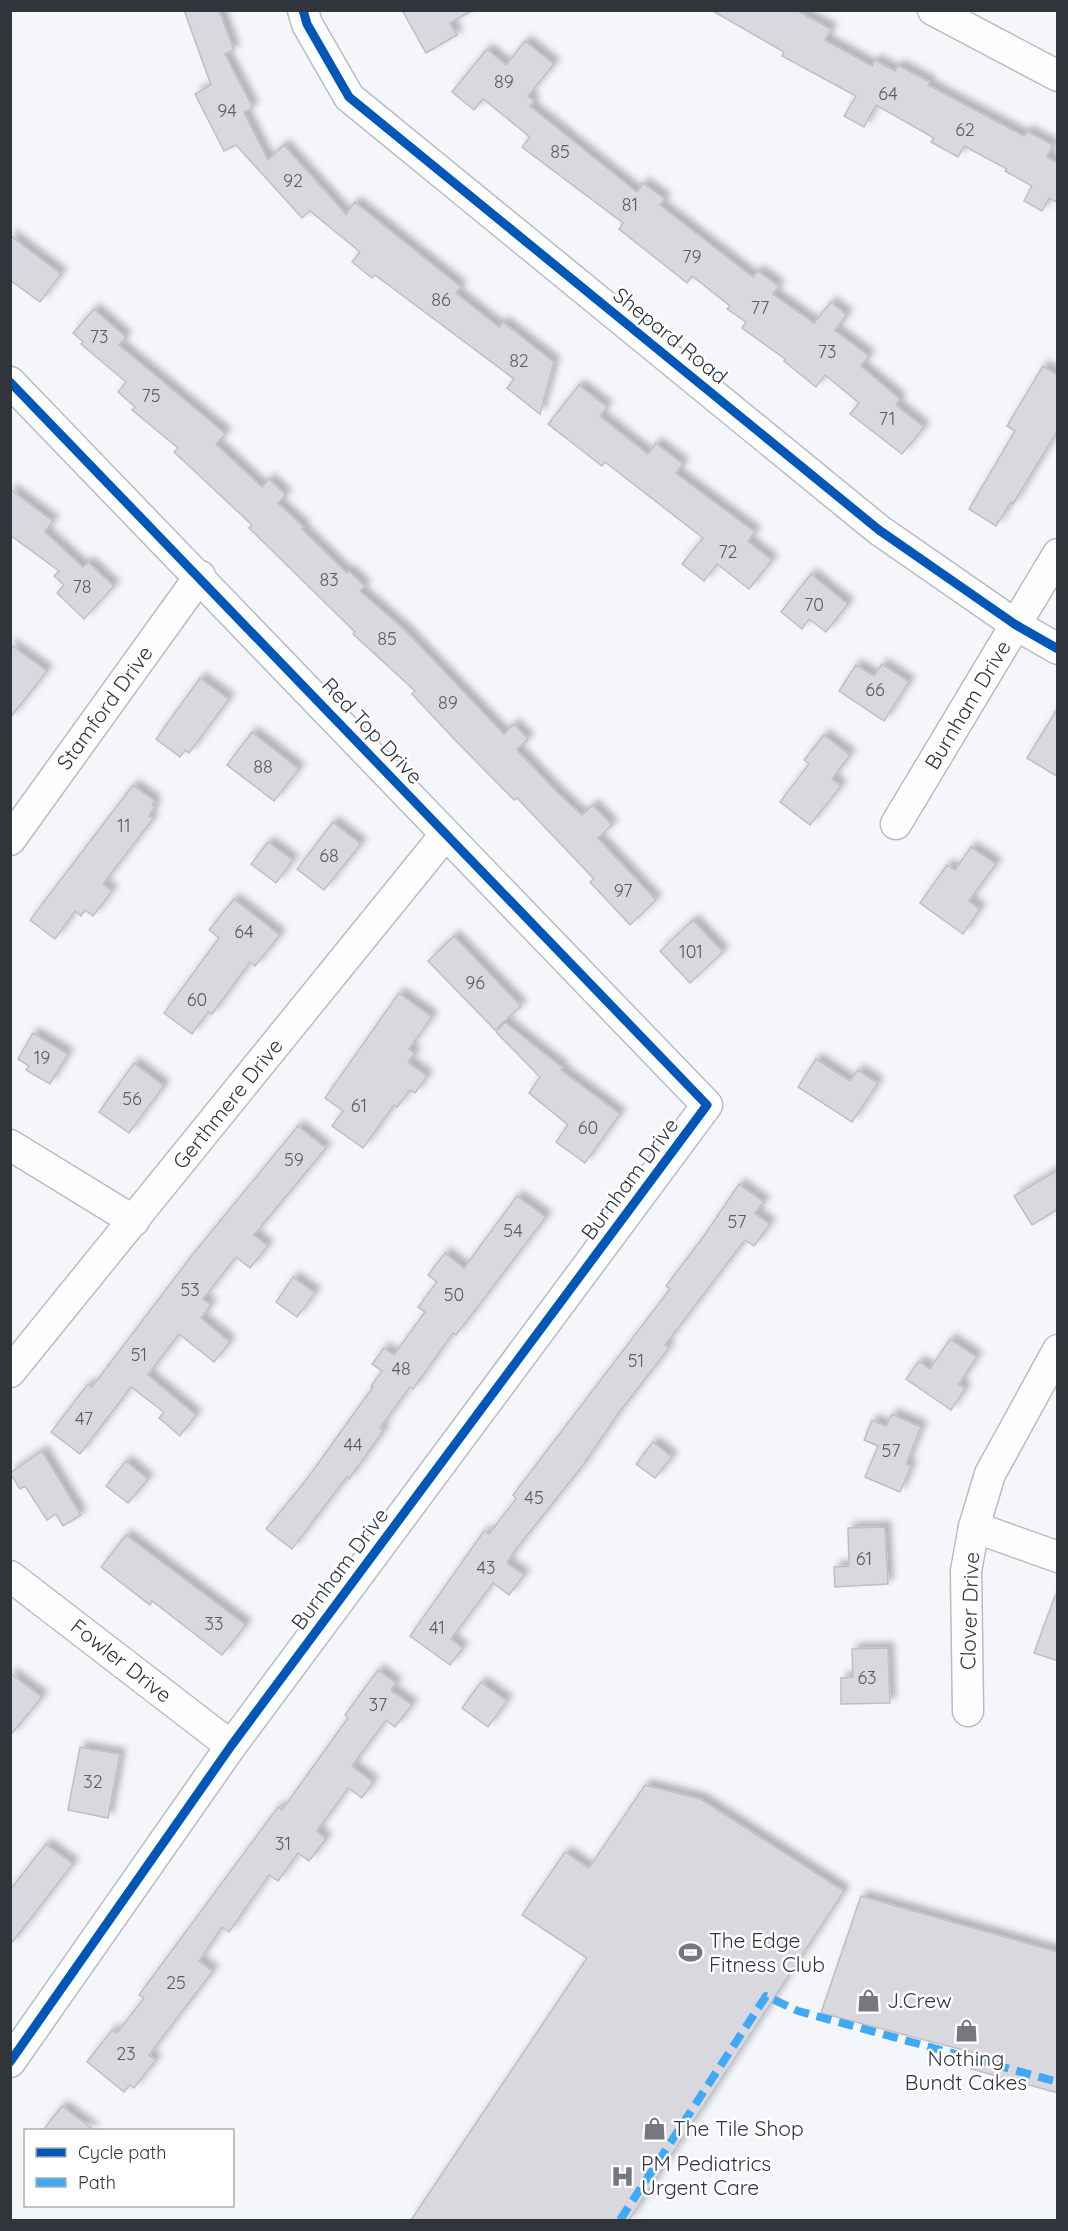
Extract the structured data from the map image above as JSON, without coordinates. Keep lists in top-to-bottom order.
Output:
{
  "streets": {
    "street": [
      "Shepard Road",
      "Burnham Drive",
      "Stamford Drive",
      "Red Top Drive",
      "Gerthmere Drive",
      "Clover Drive",
      "Fowler Drive"
    ]
  },
  "crossings": [
    ["Shepard Road", "Burnham Drive"],
    ["Burnham Drive", "Red Top Drive"],
    ["Burnham Drive", "Fowler Drive"],
    ["Stamford Drive", "Red Top Drive"],
    ["Red Top Drive", "Gerthmere Drive"]
  ],
  "places": {
    "sports": ["The Edge Fitness Club"],
    "shop": ["J.Crew", "Nothing Bundt Cakes", "The Tile Shop"],
    "hospital": ["PM Pediatrics Urgent Care"]
  },
  "house_numbers": [
    "89",
    "64",
    "94",
    "62",
    "85",
    "92",
    "81",
    "79",
    "86",
    "77",
    "73",
    "73",
    "82",
    "75",
    "71",
    "72",
    "83",
    "78",
    "70",
    "85",
    "66",
    "89",
    "88",
    "11",
    "68",
    "97",
    "64",
    "101",
    "96",
    "60",
    "19",
    "56",
    "61",
    "60",
    "59",
    "57",
    "54",
    "53",
    "50",
    "51",
    "51",
    "48",
    "47",
    "44",
    "57",
    "45",
    "61",
    "43",
    "33",
    "41",
    "63",
    "37",
    "32",
    "31",
    "25",
    "23"
  ],
  "legend": ["Cycle path", "Path"]
}
